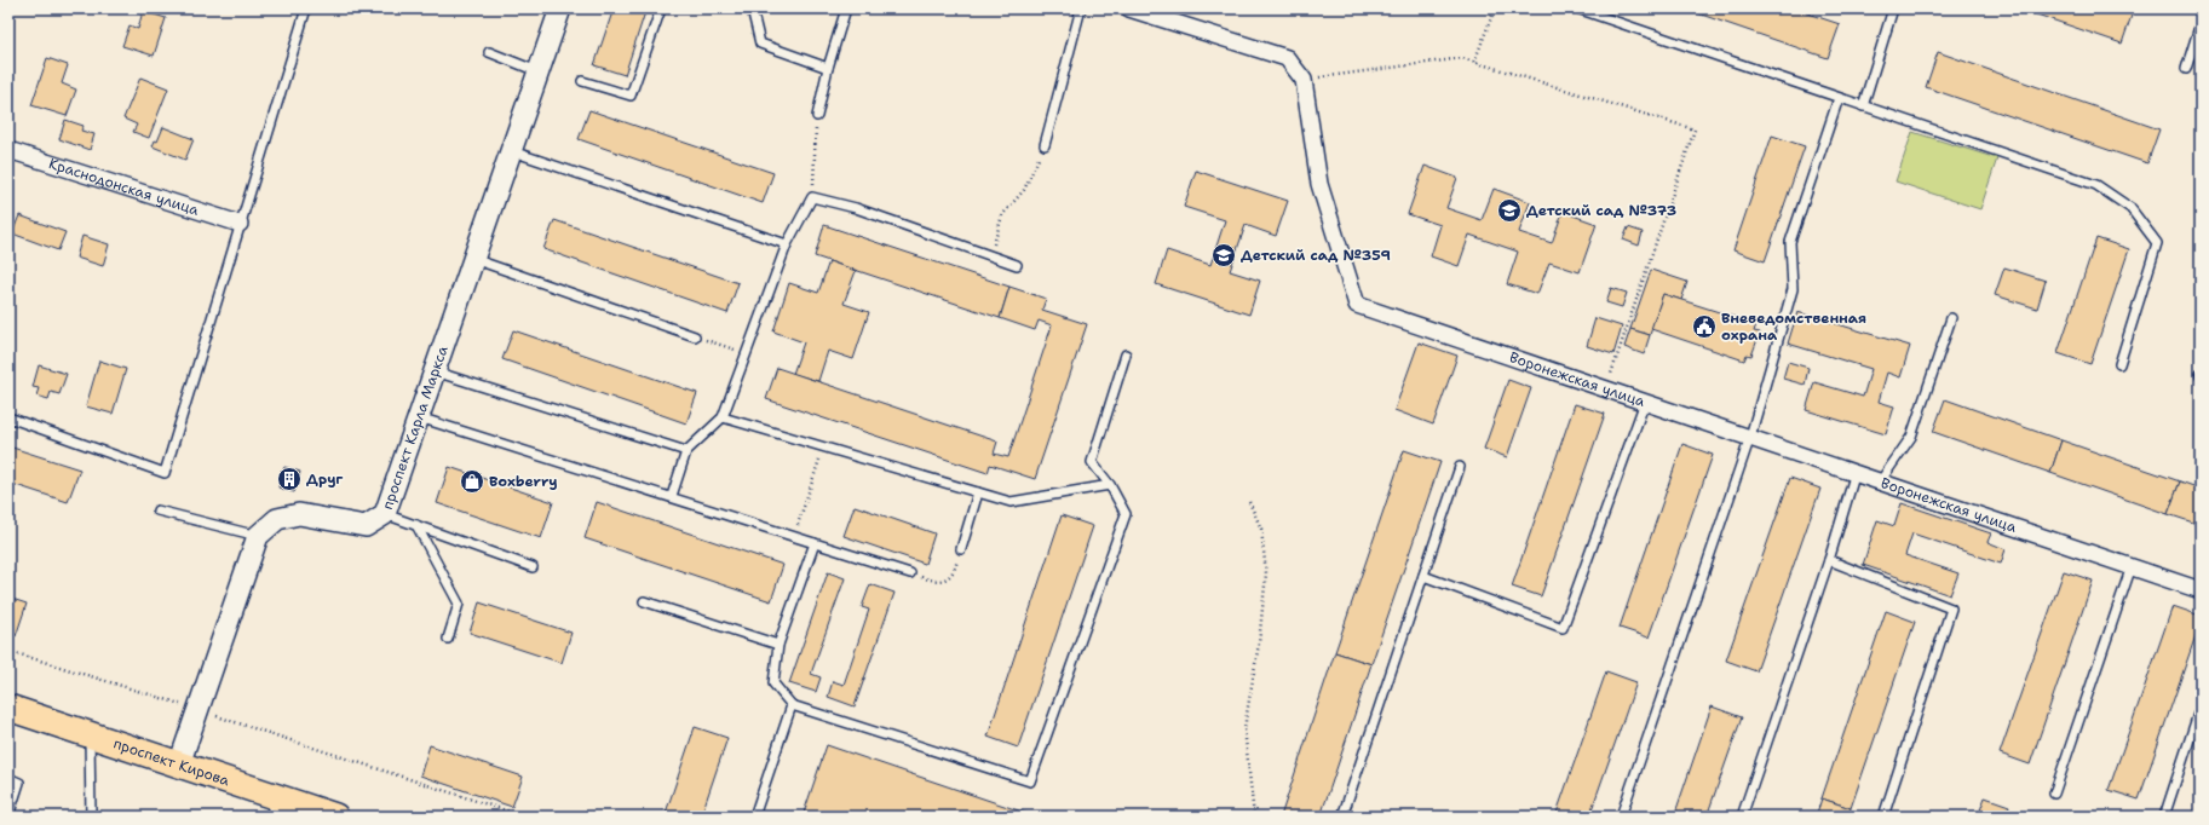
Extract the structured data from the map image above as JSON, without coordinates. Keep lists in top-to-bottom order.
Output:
{
  "streets": {
    "main road": ["проспект Кирова"],
    "street": ["Краснодонская улица", "Воронежская улица", "проспект Карла Маркса"]
  },
  "crossings": [
    ["проспект Карла Маркса", "проспект Кирова"]
  ],
  "places": {
    "school or university": ["Детский сад №373", "Детский сад №359"],
    "public building": ["Вневедомственная охрана"],
    "building": ["Друг"],
    "shop": ["Boxberry"]
  }
}
